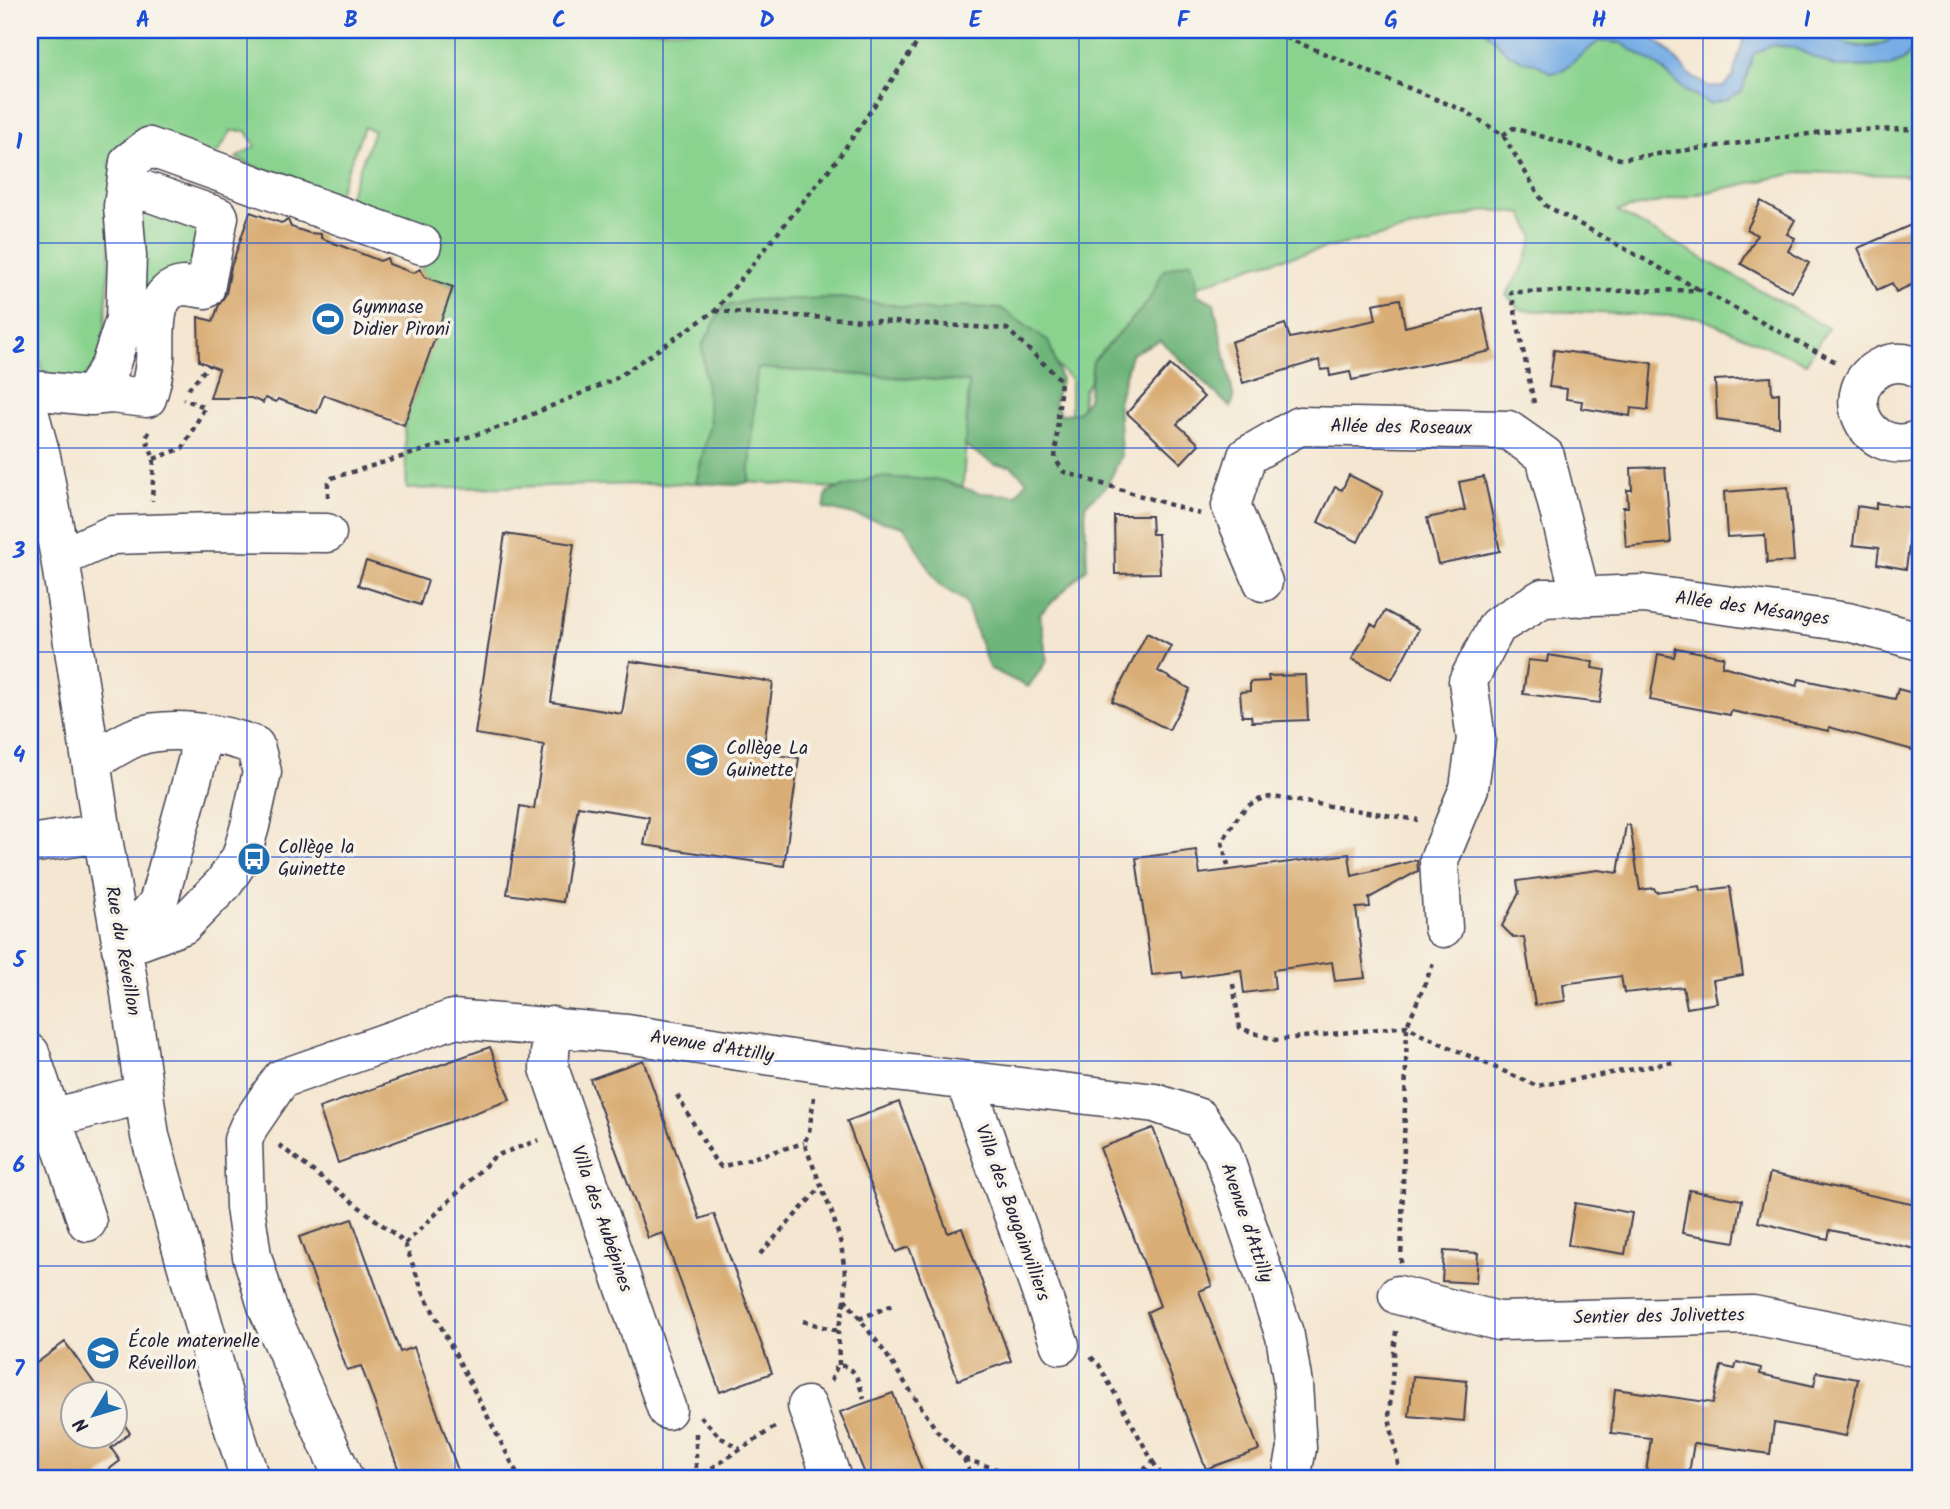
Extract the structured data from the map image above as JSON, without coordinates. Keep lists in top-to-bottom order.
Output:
{
  "streets": {
    "street": [
      "Allée des Roseaux",
      "Allée des Mésanges",
      "Rue du Réveillon",
      "Avenue d'Attilly",
      "Villa des Bougainvilliers",
      "Villa des Aubépines",
      "Sentier des Jolivettes"
    ]
  },
  "crossings": [
    ["Avenue d'Attilly", "Villa des Bougainvilliers"],
    ["Avenue d'Attilly", "Villa des Aubépines"]
  ],
  "places": {
    "sports": ["Gymnase Didier Pironi"],
    "school or university": ["Collège La Guinette", "École maternelle Réveillon"],
    "bus stop": ["Collège la Guinette"]
  },
  "north": "bottom left",
  "grid": {
    "columns": [
      "A",
      "B",
      "C",
      "D",
      "E",
      "F",
      "G",
      "H",
      "I"
    ],
    "rows": [
      "1",
      "2",
      "3",
      "4",
      "5",
      "6",
      "7"
    ]
  }
}
